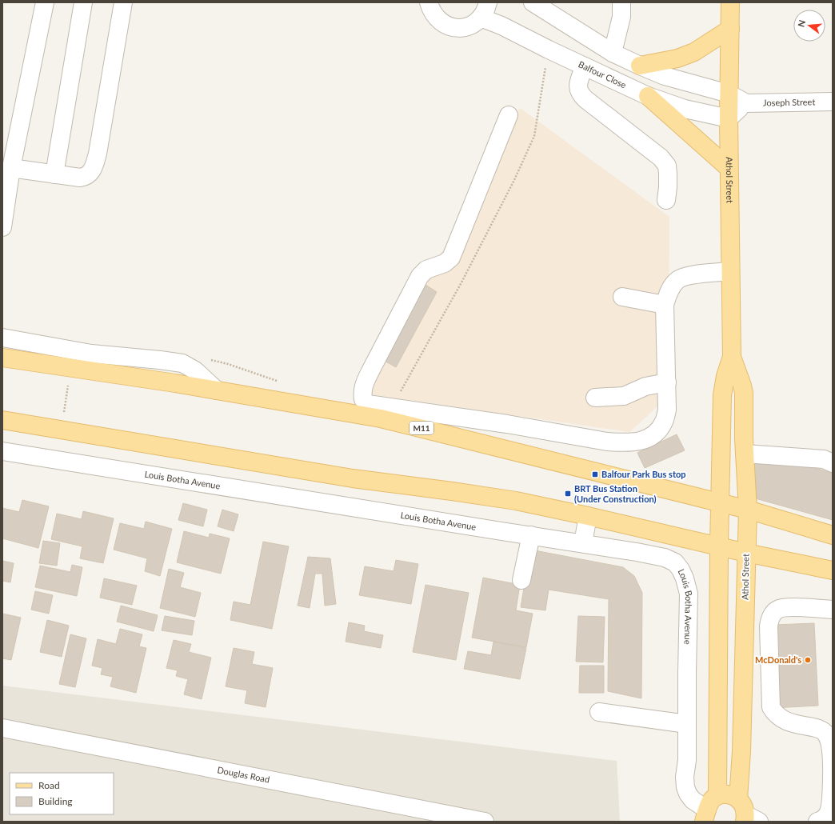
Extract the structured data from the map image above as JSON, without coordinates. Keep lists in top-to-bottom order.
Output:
{
  "streets": {
    "main road": ["Athol Street", "M11"],
    "street": [
      "Balfour Close",
      "Joseph Street",
      "Louis Botha Avenue",
      "Douglas Road"
    ]
  },
  "crossings": [
    ["Balfour Close", "Athol Street"],
    ["Joseph Street", "Athol Street"],
    ["Athol Street", "M11"],
    ["Athol Street", "Louis Botha Avenue"]
  ],
  "places": {
    "transit": ["Balfour Park Bus stop", "BRT Bus Station (Under Construction)"],
    "other": ["McDonald's"]
  },
  "legend": ["Road", "Building"],
  "north": "left"
}
